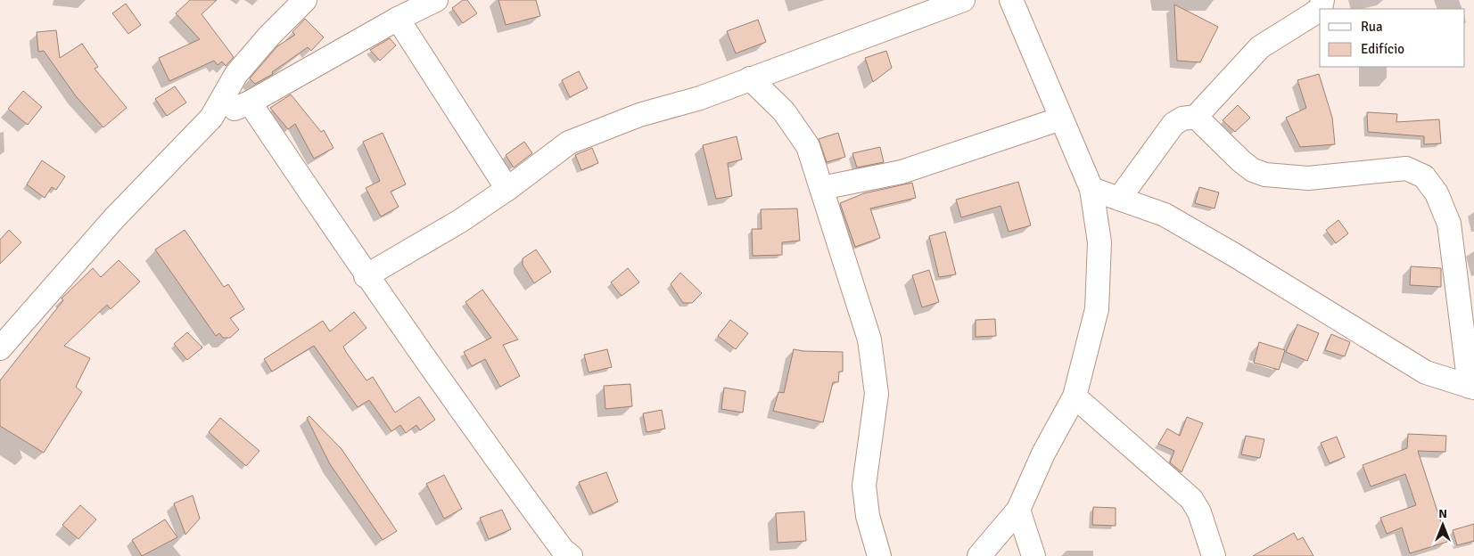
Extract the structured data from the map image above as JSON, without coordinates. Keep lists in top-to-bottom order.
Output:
{
  "legend": ["Rua", "Edifício"],
  "north": "top"
}
